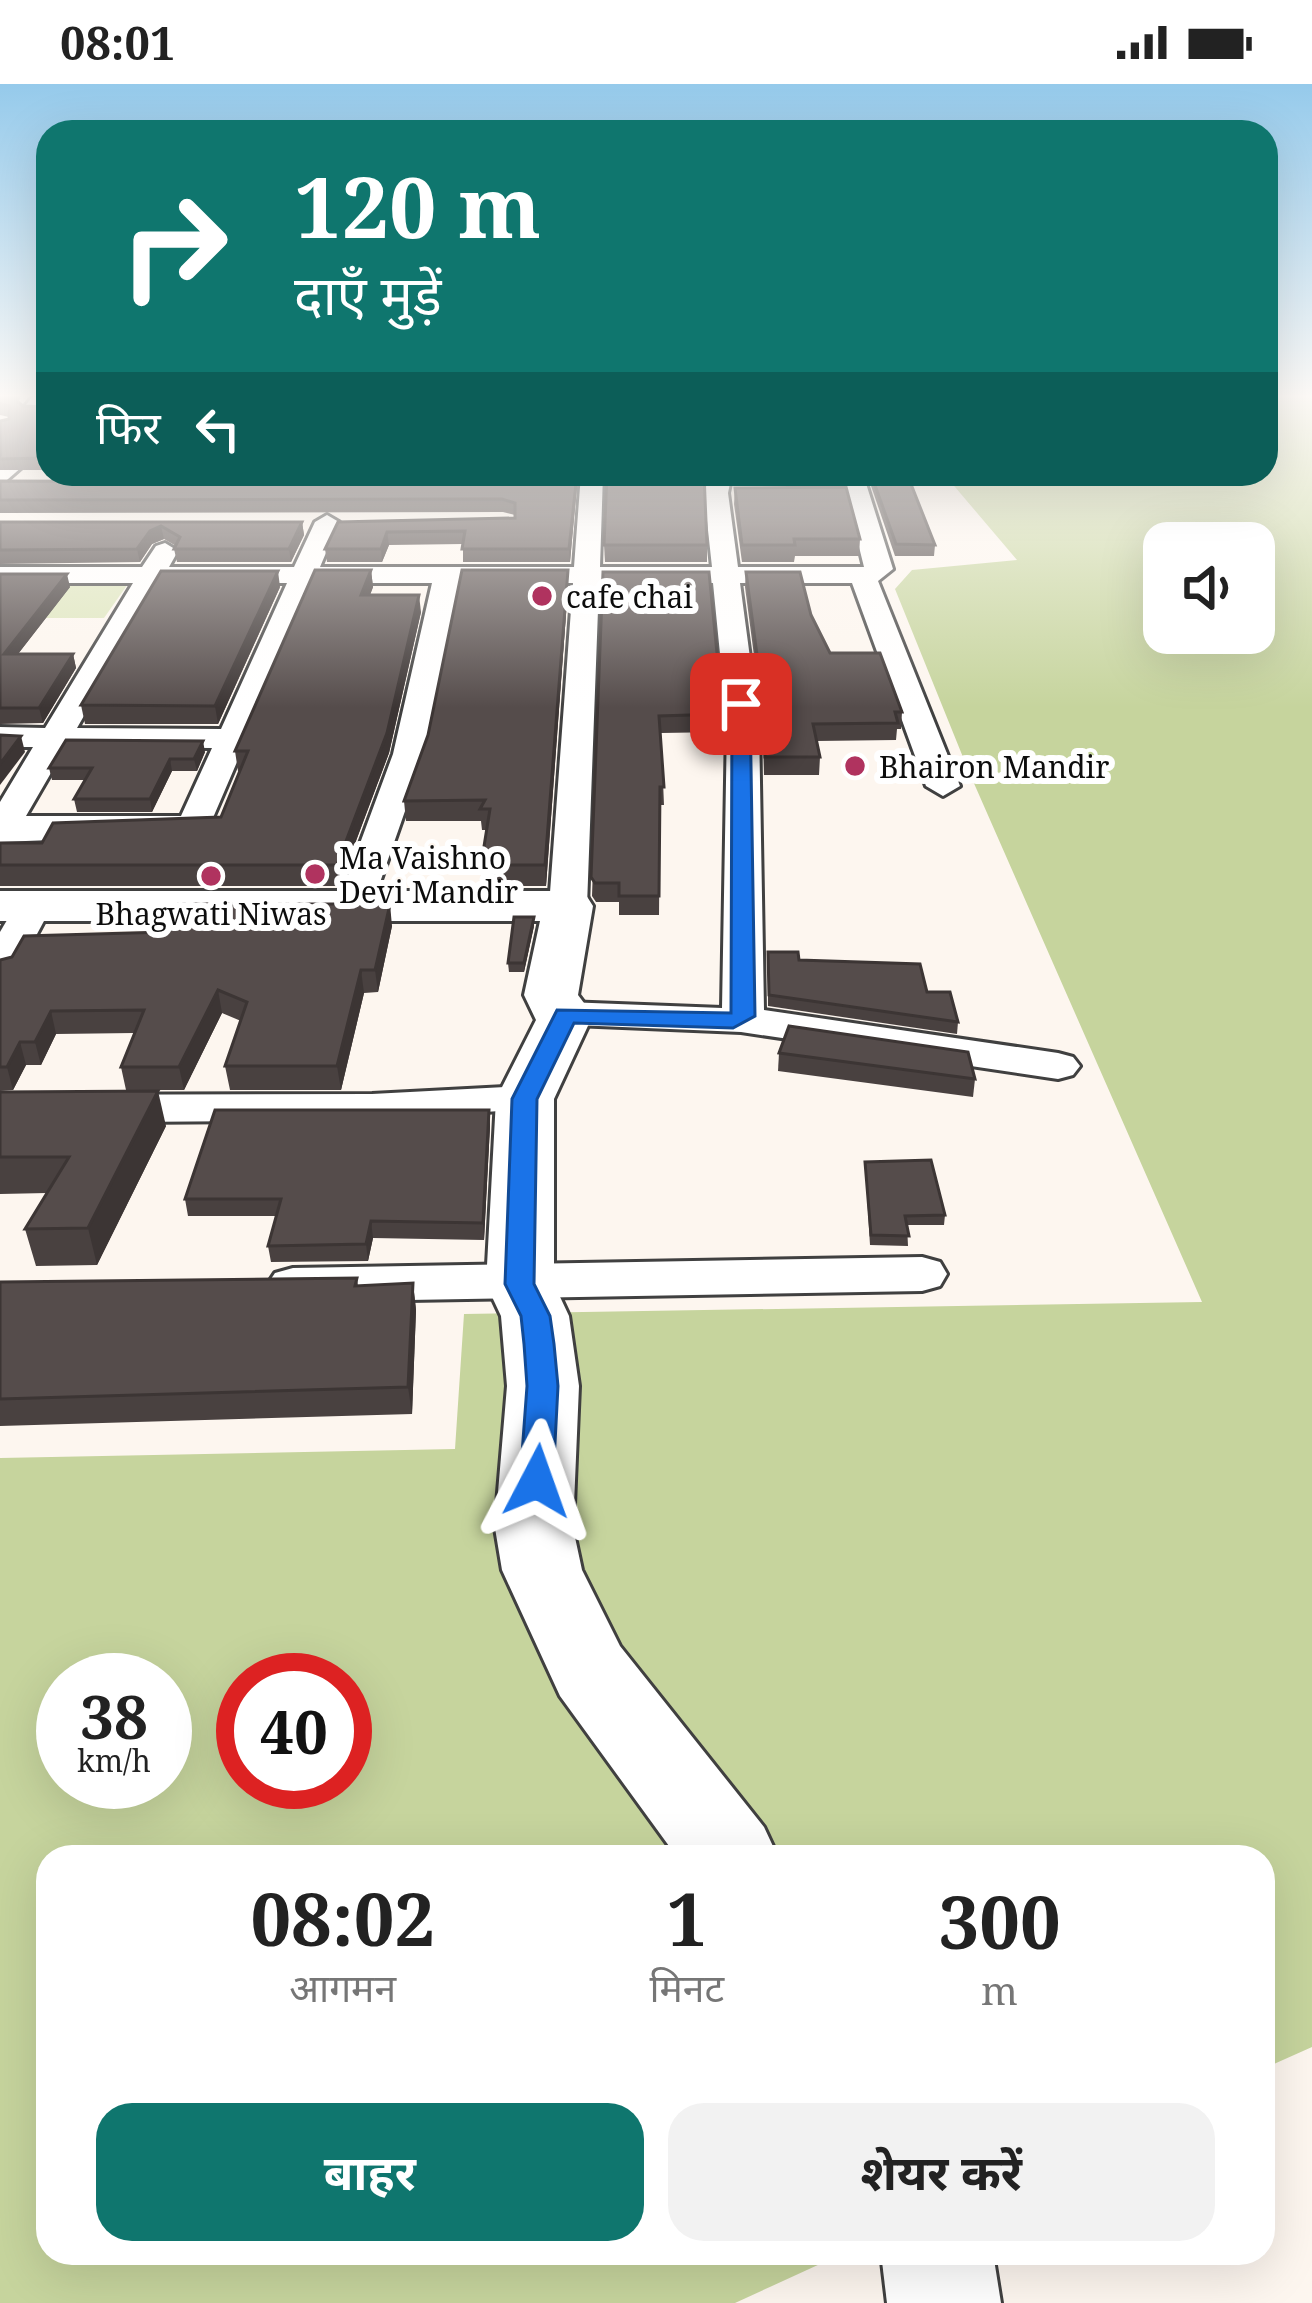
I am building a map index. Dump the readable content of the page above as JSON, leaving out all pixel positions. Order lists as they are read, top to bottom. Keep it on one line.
{"places":["cafe chai","Bhairon Mandir","Ma Vaishno Devi Mandir","Bhagwati Niwas"],"page":{"status":"08:01","turn":["120 m","दाएँ मुड़ें"],"then":"फिर","speed":"38 km/h","limit":"40","eta":["08:02","आगमन","1","मिनट","300","m"],"buttons":["बाहर","शेयर करें"]}}
